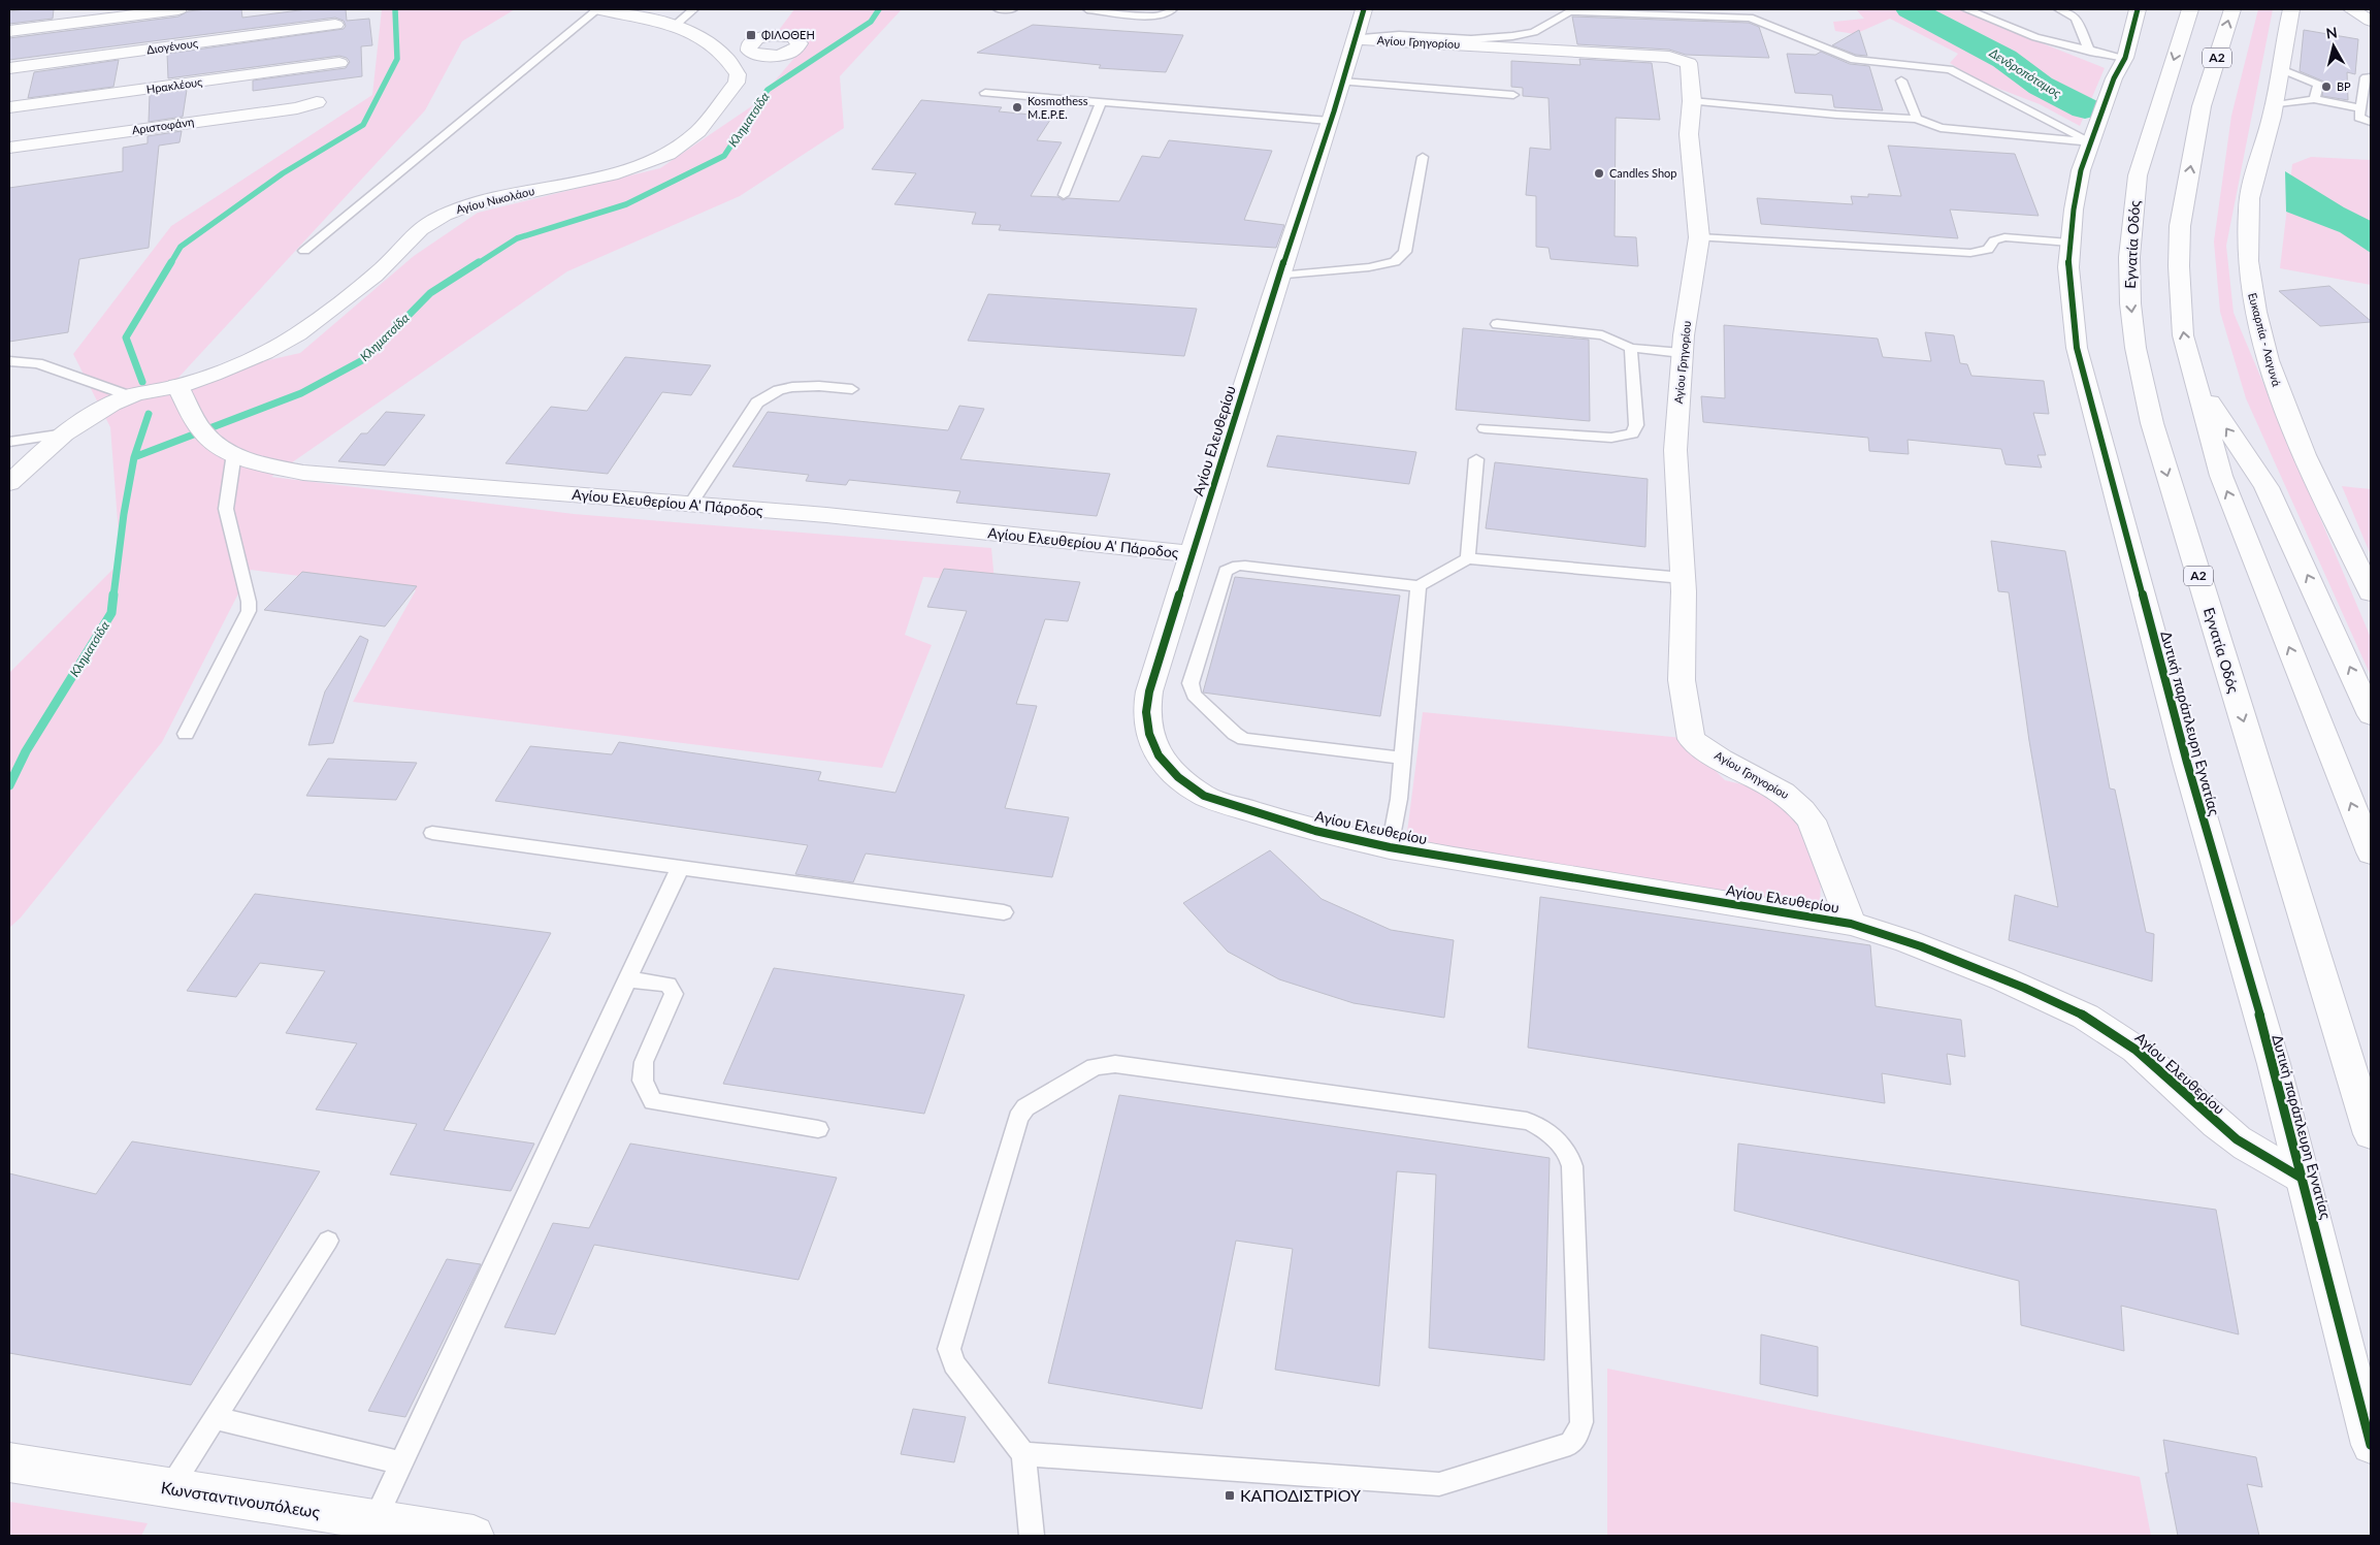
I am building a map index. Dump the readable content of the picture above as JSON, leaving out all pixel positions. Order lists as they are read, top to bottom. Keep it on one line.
{"streets":{"main road":["Αγίου Γρηγορίου","Διογένους","Α2","Ηρακλέους","Αριστοφάνη","Αγίου Νικολάου","Εγνατία Οδός","Ευκαρπία - Λαγυνά","Αγίου Ελευθερίου","Αγίου Ελευθερίου Α' Πάροδος","Δυτική παράπλευρη Εγνατίας","Κωνσταντινουπόλεως"]},"crossings":[["Αγίου Γρηγορίου","Αγίου Ελευθερίου"],["Αγίου Νικολάου","Αγίου Ελευθερίου Α' Πάροδος"],["Αγίου Ελευθερίου","Αγίου Ελευθερίου Α' Πάροδος"],["Αγίου Ελευθερίου","Δυτική παράπλευρη Εγνατίας"]],"water":["Δενδροπόταμος","Κληματσίδα"],"places":{"transit":["ΦΙΛΟΘΕΗ","ΚΑΠΟΔΙΣΤΡΙΟΥ"],"other":["BP","Kosmothess M.E.P.E.","Candles Shop"]},"north":"top"}
